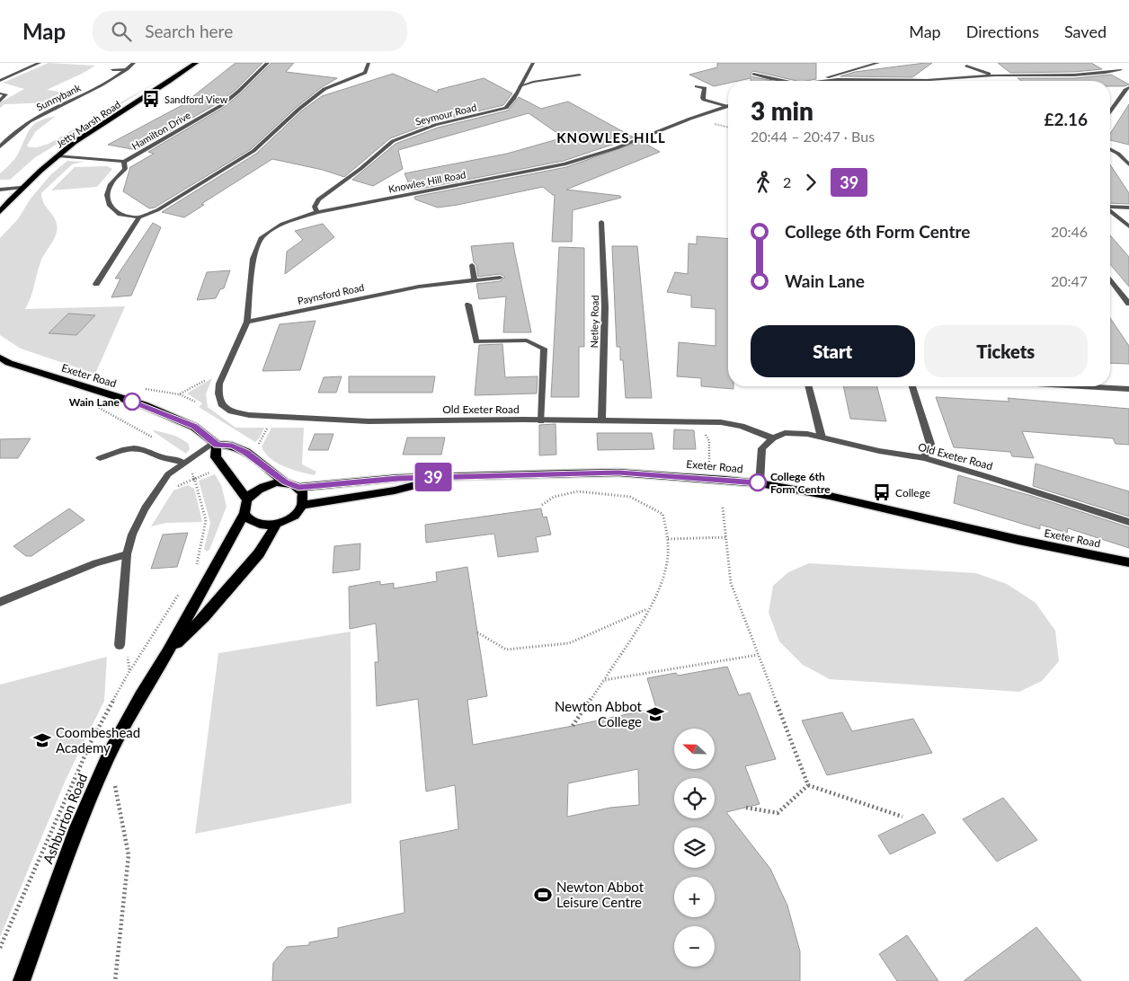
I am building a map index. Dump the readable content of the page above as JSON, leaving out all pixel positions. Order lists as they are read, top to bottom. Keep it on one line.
{"streets":{"main road":["Jetty Marsh Road","Exeter Road","Ashburton Road"],"street":["Sunnybank","Seymour Road","Hamilton Drive","Knowles Hill Road","Paynsford Road","Netley Road","Old Exeter Road"]},"crossings":[["Seymour Road","Knowles Hill Road"],["Knowles Hill Road","Paynsford Road"],["Knowles Hill Road","Old Exeter Road"],["Netley Road","Old Exeter Road"],["Exeter Road","Ashburton Road"]],"districts":["KNOWLES HILL"],"places":{"bus stop":["Sandford View","College"],"other":["Wain Lane","College 6th Form Centre"],"school or university":["Newton Abbot College","Coombeshead Academy"],"sports":["Newton Abbot Leisure Centre"]},"lines":["bus line 39"],"north":"left","page":{"header":"Map","search":"Search here","nav":["Map","Directions","Saved"],"on_map":"39","heading":["3 min","20:44 – 20:47 · Bus","£2.16"],"legs":["2","39"],"list":[{"name":"College 6th Form Centre","value":"20:46"},{"name":"Wain Lane","value":"20:47"}],"buttons":["Start","Tickets"],"map_buttons":["+","−"]}}
